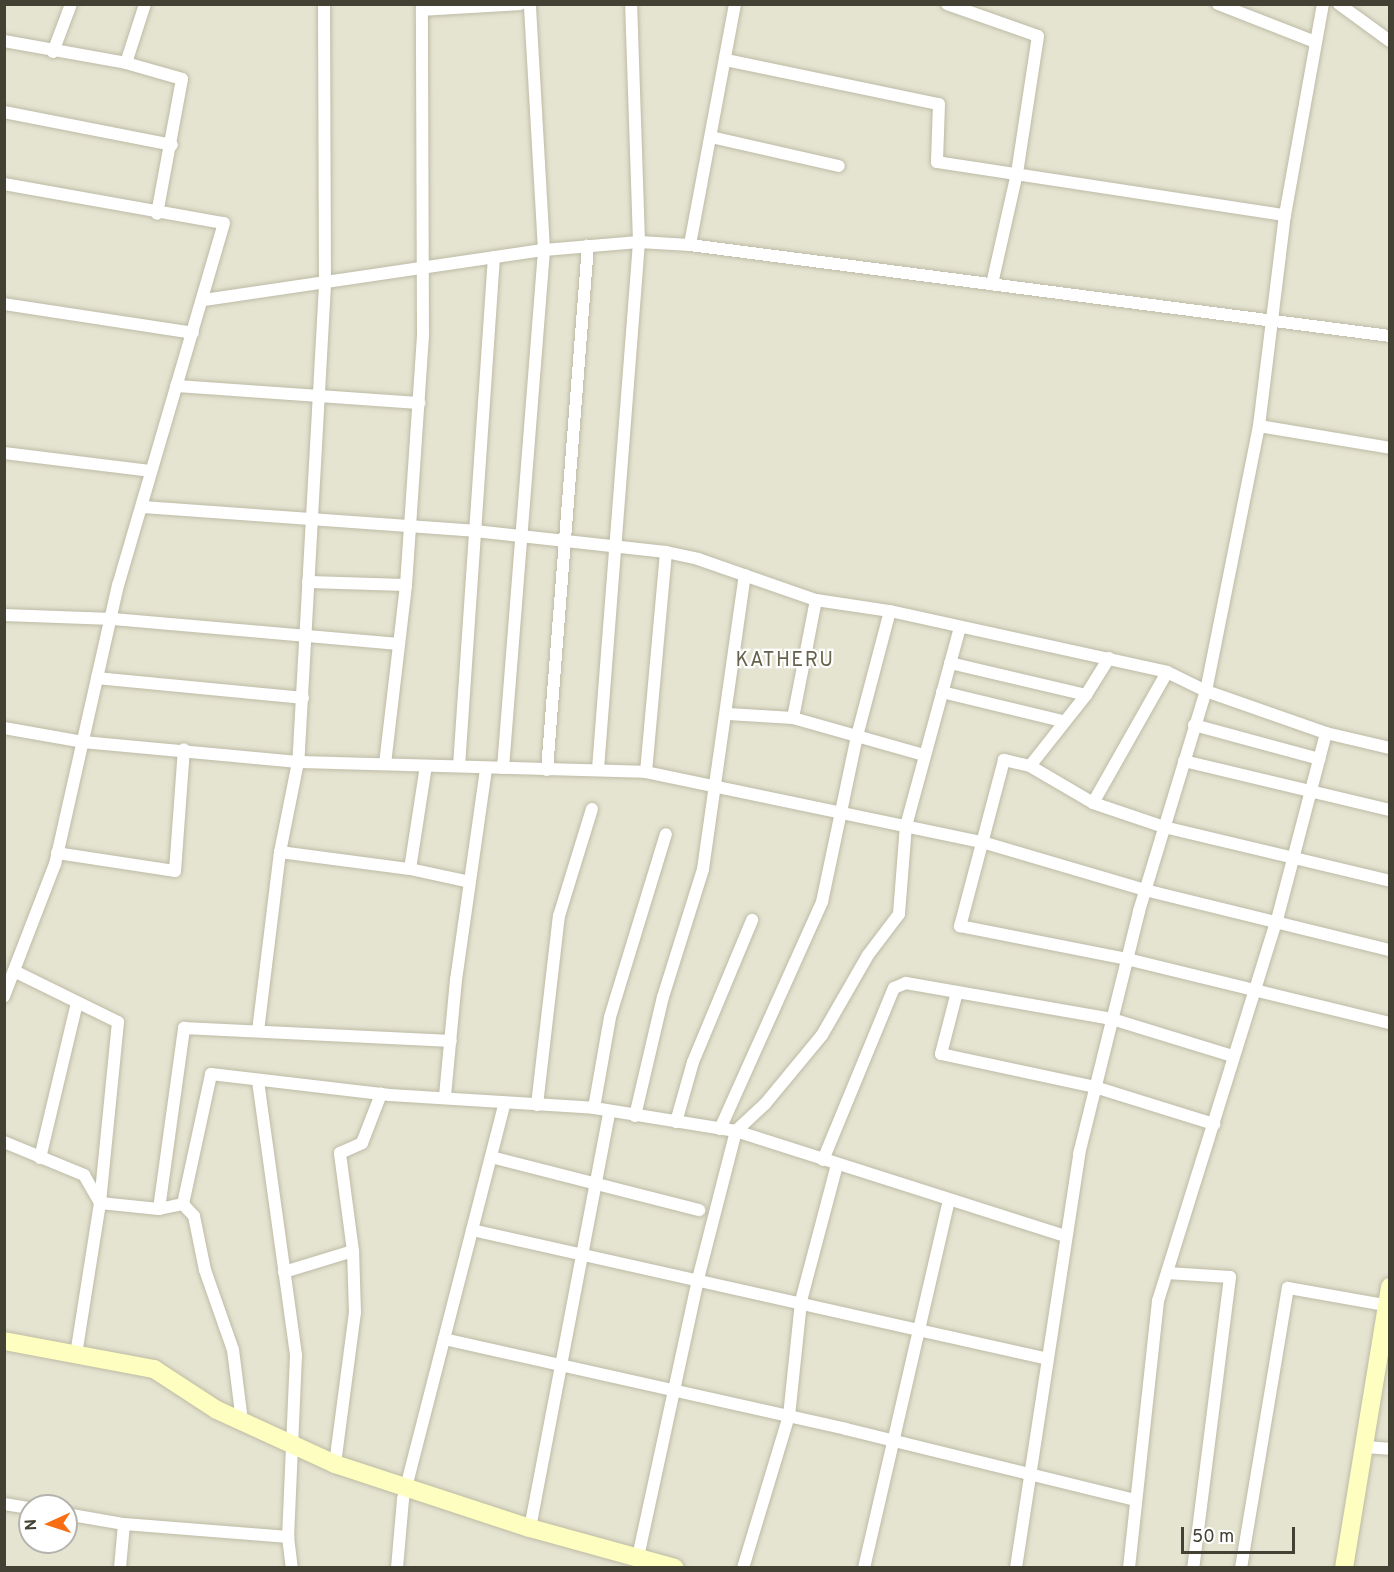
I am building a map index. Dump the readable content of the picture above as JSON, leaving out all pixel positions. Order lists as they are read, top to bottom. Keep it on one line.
{"districts":["KATHERU"],"scale_bar":"50 m","north":"left"}
